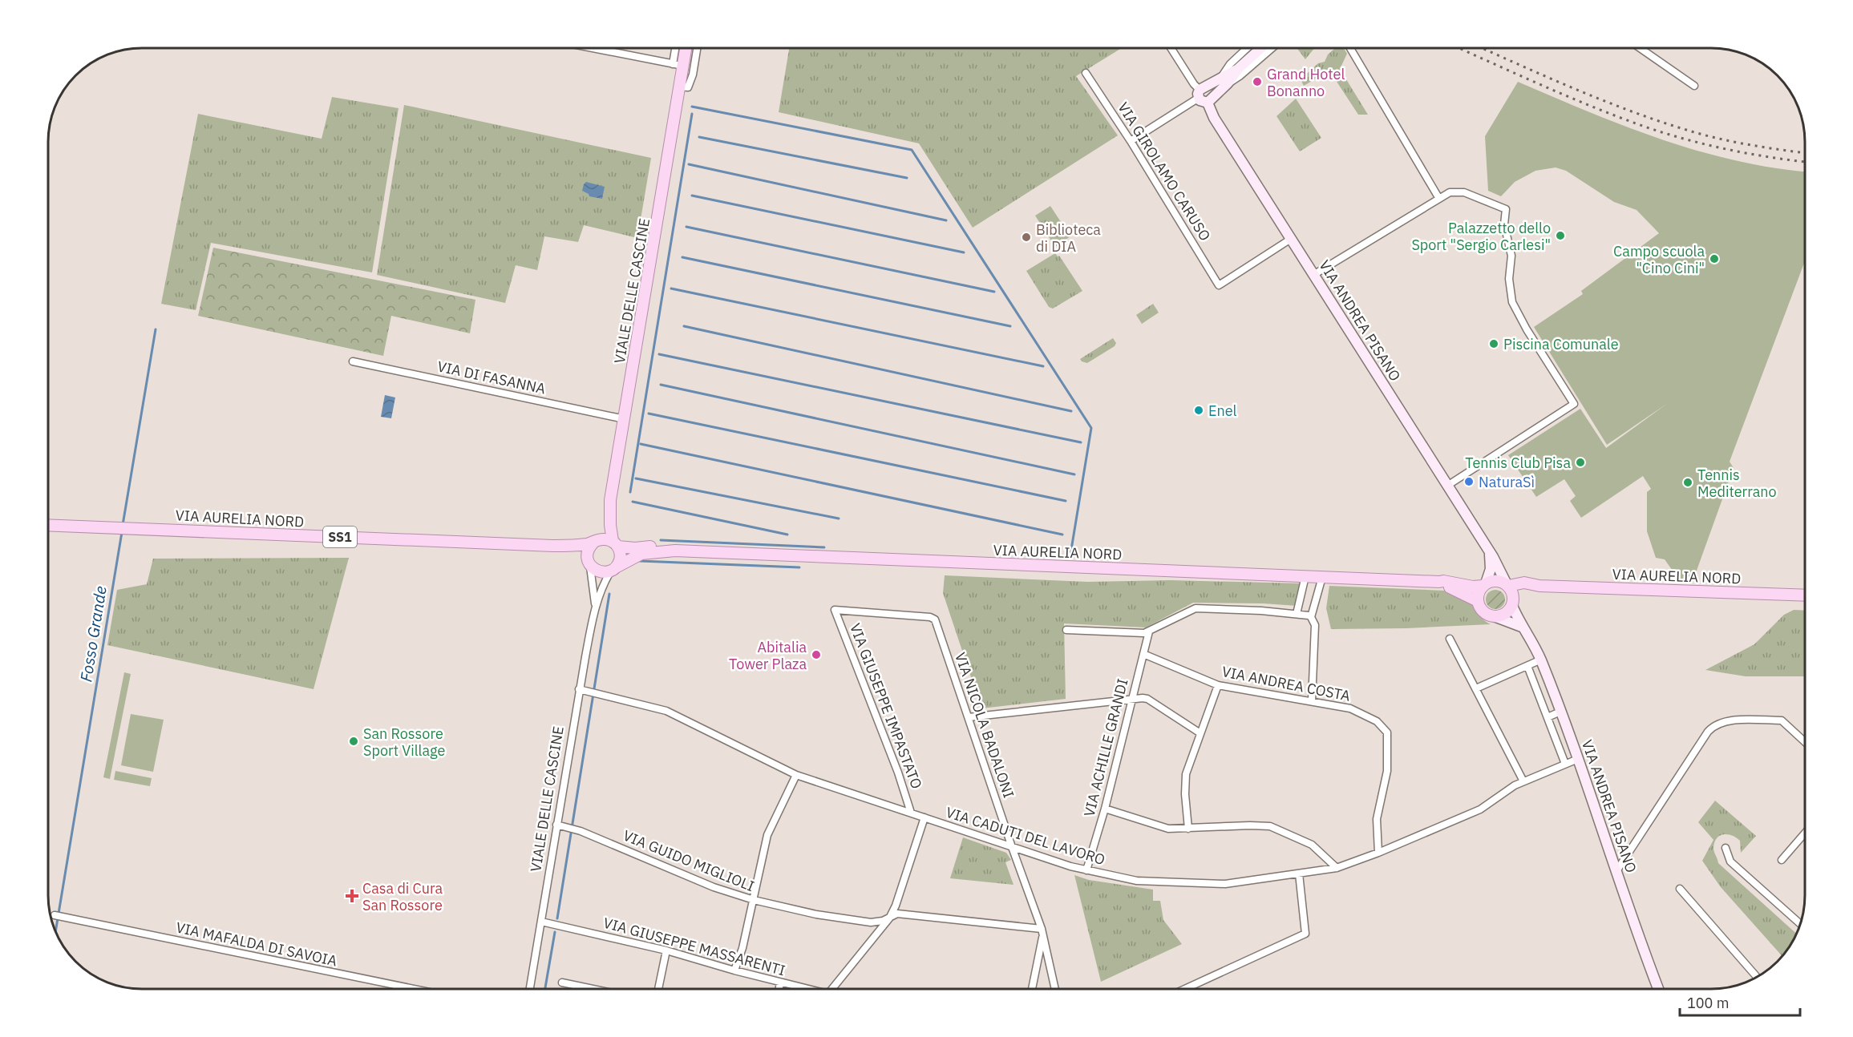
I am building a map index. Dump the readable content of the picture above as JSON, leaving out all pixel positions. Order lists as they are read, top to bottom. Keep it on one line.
{"streets":{"main road":["VIALE DELLE CASCINE","VIA AURELIA NORD","SS1"],"street":["VIA GIROLAMO CARUSO","VIA ANDREA PISANO","VIA DI FASANNA","VIA ANDREA COSTA","VIA GIUSEPPE IMPASTATO","VIA NICOLA BADALONI","VIA ACHILLE GRANDI","VIA CADUTI DEL LAVORO","VIA GUIDO MIGLIOLI","VIA MAFALDA DI SAVOIA","VIA GIUSEPPE MASSARENTI"]},"crossings":[["VIA GIROLAMO CARUSO","VIA ANDREA PISANO"],["VIALE DELLE CASCINE","VIA DI FASANNA"],["VIALE DELLE CASCINE","VIA AURELIA NORD"],["VIALE DELLE CASCINE","SS1"],["VIALE DELLE CASCINE","VIA CADUTI DEL LAVORO"],["VIALE DELLE CASCINE","VIA GUIDO MIGLIOLI"],["VIALE DELLE CASCINE","VIA GIUSEPPE MASSARENTI"],["VIA ANDREA PISANO","VIA AURELIA NORD"],["VIA ANDREA PISANO","VIA CADUTI DEL LAVORO"],["VIA AURELIA NORD","SS1"],["VIA ANDREA COSTA","VIA ACHILLE GRANDI"],["VIA ANDREA COSTA","VIA CADUTI DEL LAVORO"],["VIA GIUSEPPE IMPASTATO","VIA NICOLA BADALONI"],["VIA GIUSEPPE IMPASTATO","VIA CADUTI DEL LAVORO"],["VIA NICOLA BADALONI","VIA CADUTI DEL LAVORO"],["VIA NICOLA BADALONI","VIA GUIDO MIGLIOLI"],["VIA ACHILLE GRANDI","VIA CADUTI DEL LAVORO"]],"water":["Fosso Grande"],"places":{"other":["Grand Hotel Bonanno","Palazzetto dello Sport \"Sergio Carlesi\"","Biblioteca di DIA","Campo scuola \"Cino Cini\"","Piscina Comunale","Enel","Tennis Club Pisa","NaturaSì","Tennis Mediterrano","Abitalia Tower Plaza","San Rossore Sport Village"],"health":["Casa di Cura San Rossore"]},"scale_bar":"100 m"}
